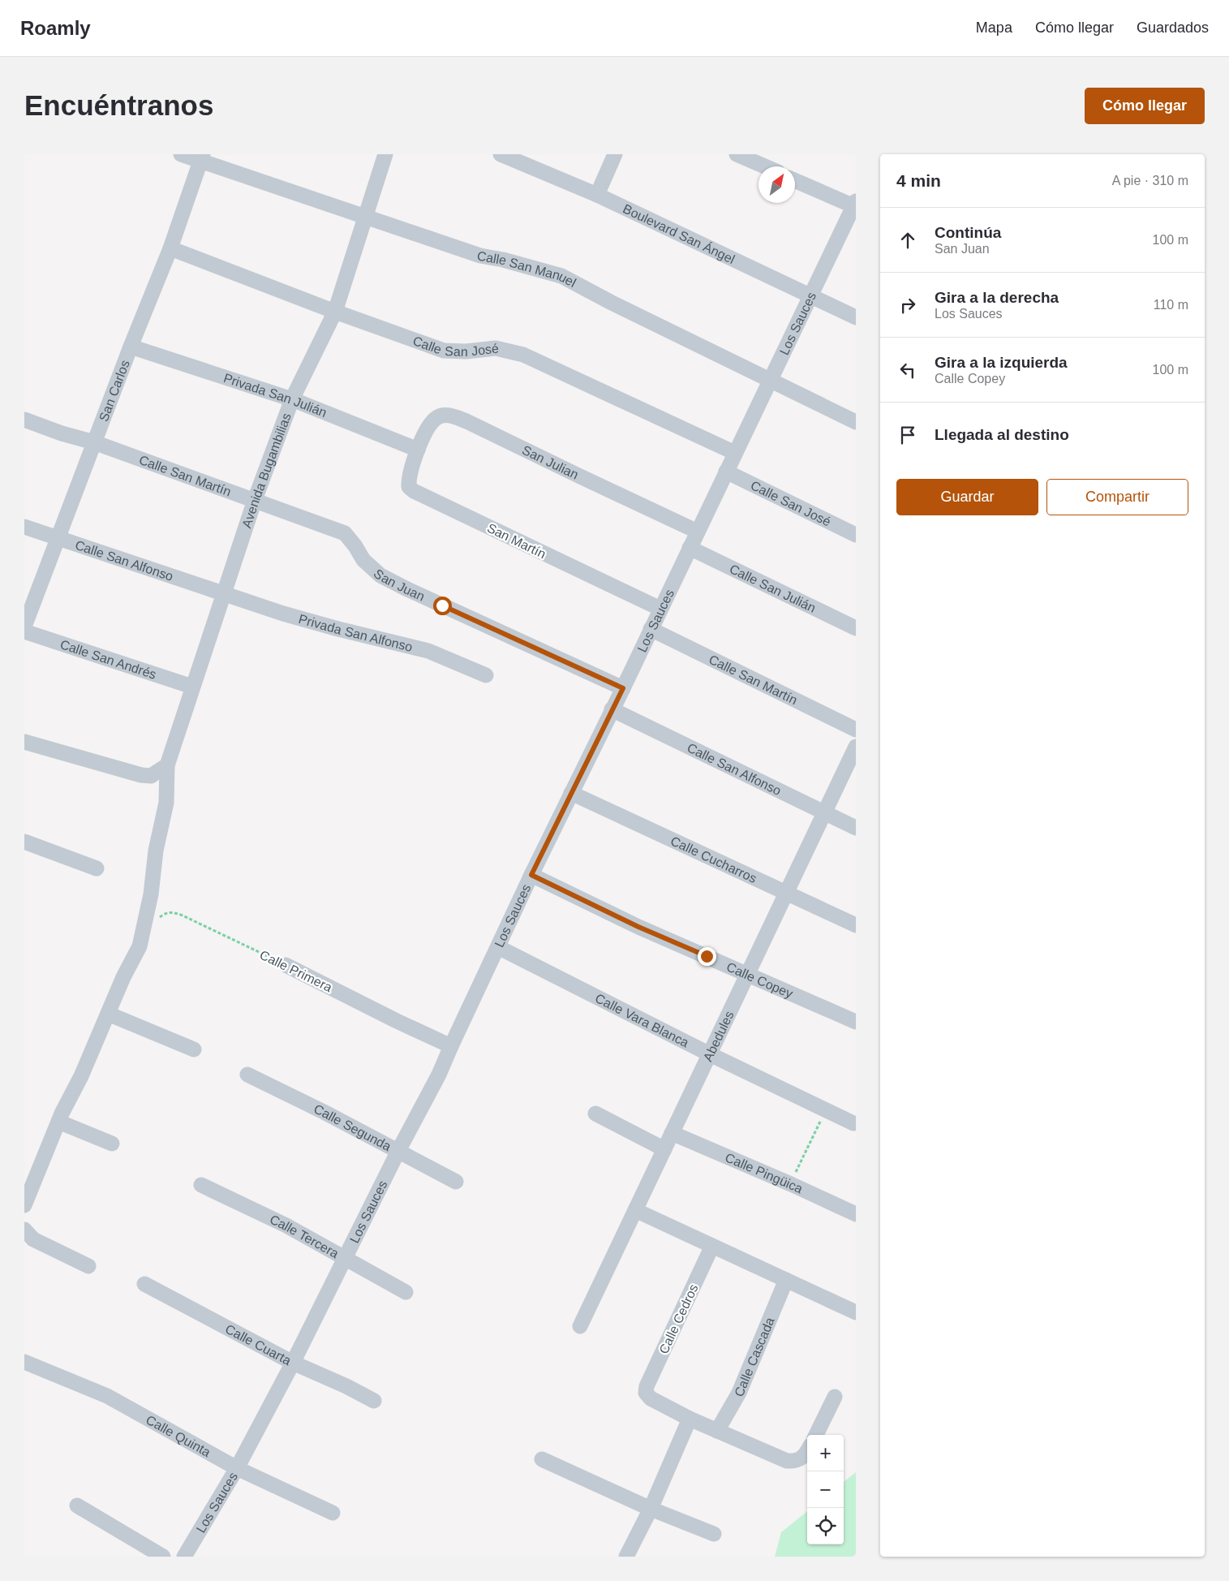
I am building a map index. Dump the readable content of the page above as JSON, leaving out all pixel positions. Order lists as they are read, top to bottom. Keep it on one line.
{"streets":{"street":["Boulevard San Ángel","Calle San Manuel","Los Sauces","Calle San José","San Carlos","Privada San Julián","San Julian","Avenida Bugambilias","Calle San Martín","San Martín","Calle San Alfonso","San Juan","Calle San Julián","Privada San Alfonso","Calle San Andrés","Calle Cucharros","Calle Primera","Calle Copey","Calle Vara Blanca","Abedules","Calle Segunda","Calle Pingüica","Calle Tercera","Calle Cedros","Calle Cuarta","Calle Cascada","Calle Quinta"]},"crossings":[["Boulevard San Ángel","Los Sauces"],["Calle San Manuel","Los Sauces"],["Calle San Manuel","San Carlos"],["Calle San Manuel","Avenida Bugambilias"],["Los Sauces","Calle San José"],["Los Sauces","San Julian"],["Los Sauces","Calle San Martín"],["Los Sauces","San Martín"],["Los Sauces","Calle San Alfonso"],["Los Sauces","San Juan"],["Los Sauces","Calle San Julián"],["Los Sauces","Calle Cucharros"],["Los Sauces","Calle Primera"],["Los Sauces","Calle Copey"],["Los Sauces","Calle Vara Blanca"],["Los Sauces","Calle Segunda"],["Los Sauces","Calle Tercera"],["Los Sauces","Calle Cuarta"],["Los Sauces","Calle Quinta"],["Calle San José","San Carlos"],["Calle San José","Avenida Bugambilias"],["San Carlos","Privada San Julián"],["San Carlos","Calle San Martín"],["San Carlos","Calle San Alfonso"],["Privada San Julián","San Julian"],["Privada San Julián","Avenida Bugambilias"],["Privada San Julián","San Martín"],["San Julian","San Martín"],["Avenida Bugambilias","Calle San Martín"],["Avenida Bugambilias","Calle San Alfonso"],["Avenida Bugambilias","Privada San Alfonso"],["Avenida Bugambilias","Calle San Andrés"],["Avenida Bugambilias","Calle Primera"],["Calle San Martín","San Juan"],["Calle San Alfonso","Privada San Alfonso"],["Calle San Alfonso","Abedules"],["Calle Cucharros","Abedules"],["Calle Copey","Abedules"],["Calle Vara Blanca","Abedules"],["Abedules","Calle Pingüica"]],"north":"top right","page":{"header":"Roamly","nav":["Mapa","Cómo llegar","Guardados"],"buttons":["Cómo llegar",["Guardar","Compartir"]],"title":"Encuéntranos","heading":["4 min","A pie · 310 m"],"list":[["Continúa","San Juan","100 m"],["Gira a la derecha","Los Sauces","110 m"],["Gira a la izquierda","Calle Copey","100 m"],"Llegada al destino"],"map_buttons":["+","−"]}}
